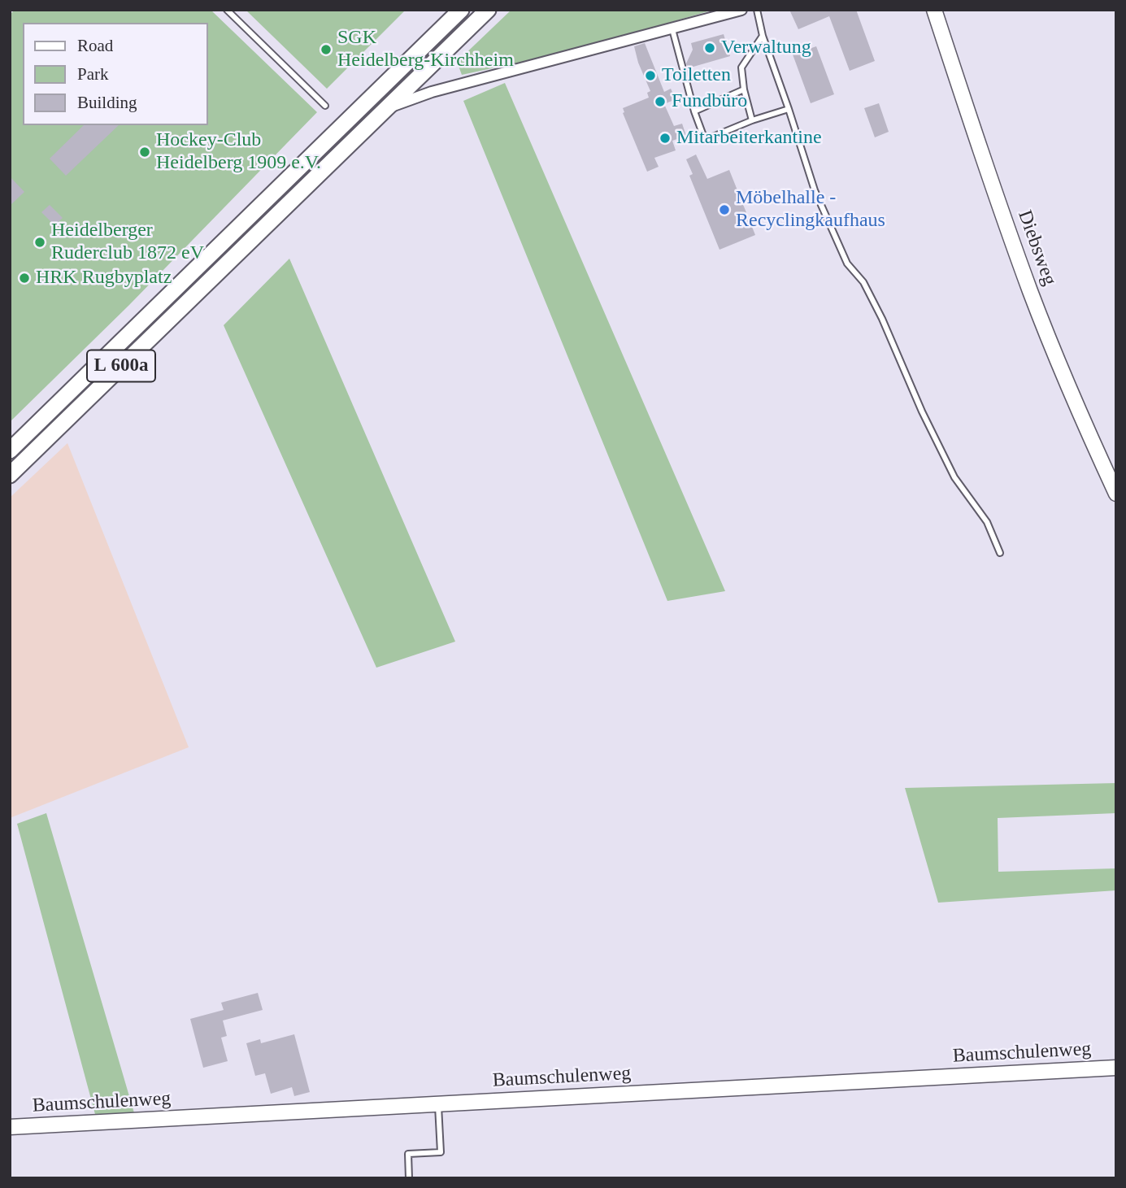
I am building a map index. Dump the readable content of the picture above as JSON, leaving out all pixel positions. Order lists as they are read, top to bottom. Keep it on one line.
{"streets":{"main road":["L 600a"],"street":["Diebsweg","Baumschulenweg"]},"places":["Verwaltung","SGK Heidelberg-Kirchheim","Toiletten","Fundbüro","Mitarbeiterkantine","Hockey-Club Heidelberg 1909 e.V.","Möbelhalle - Recyclingkaufhaus","Heidelberger Ruderclub 1872 eV","HRK Rugbyplatz"],"legend":["Road","Park","Building"]}
